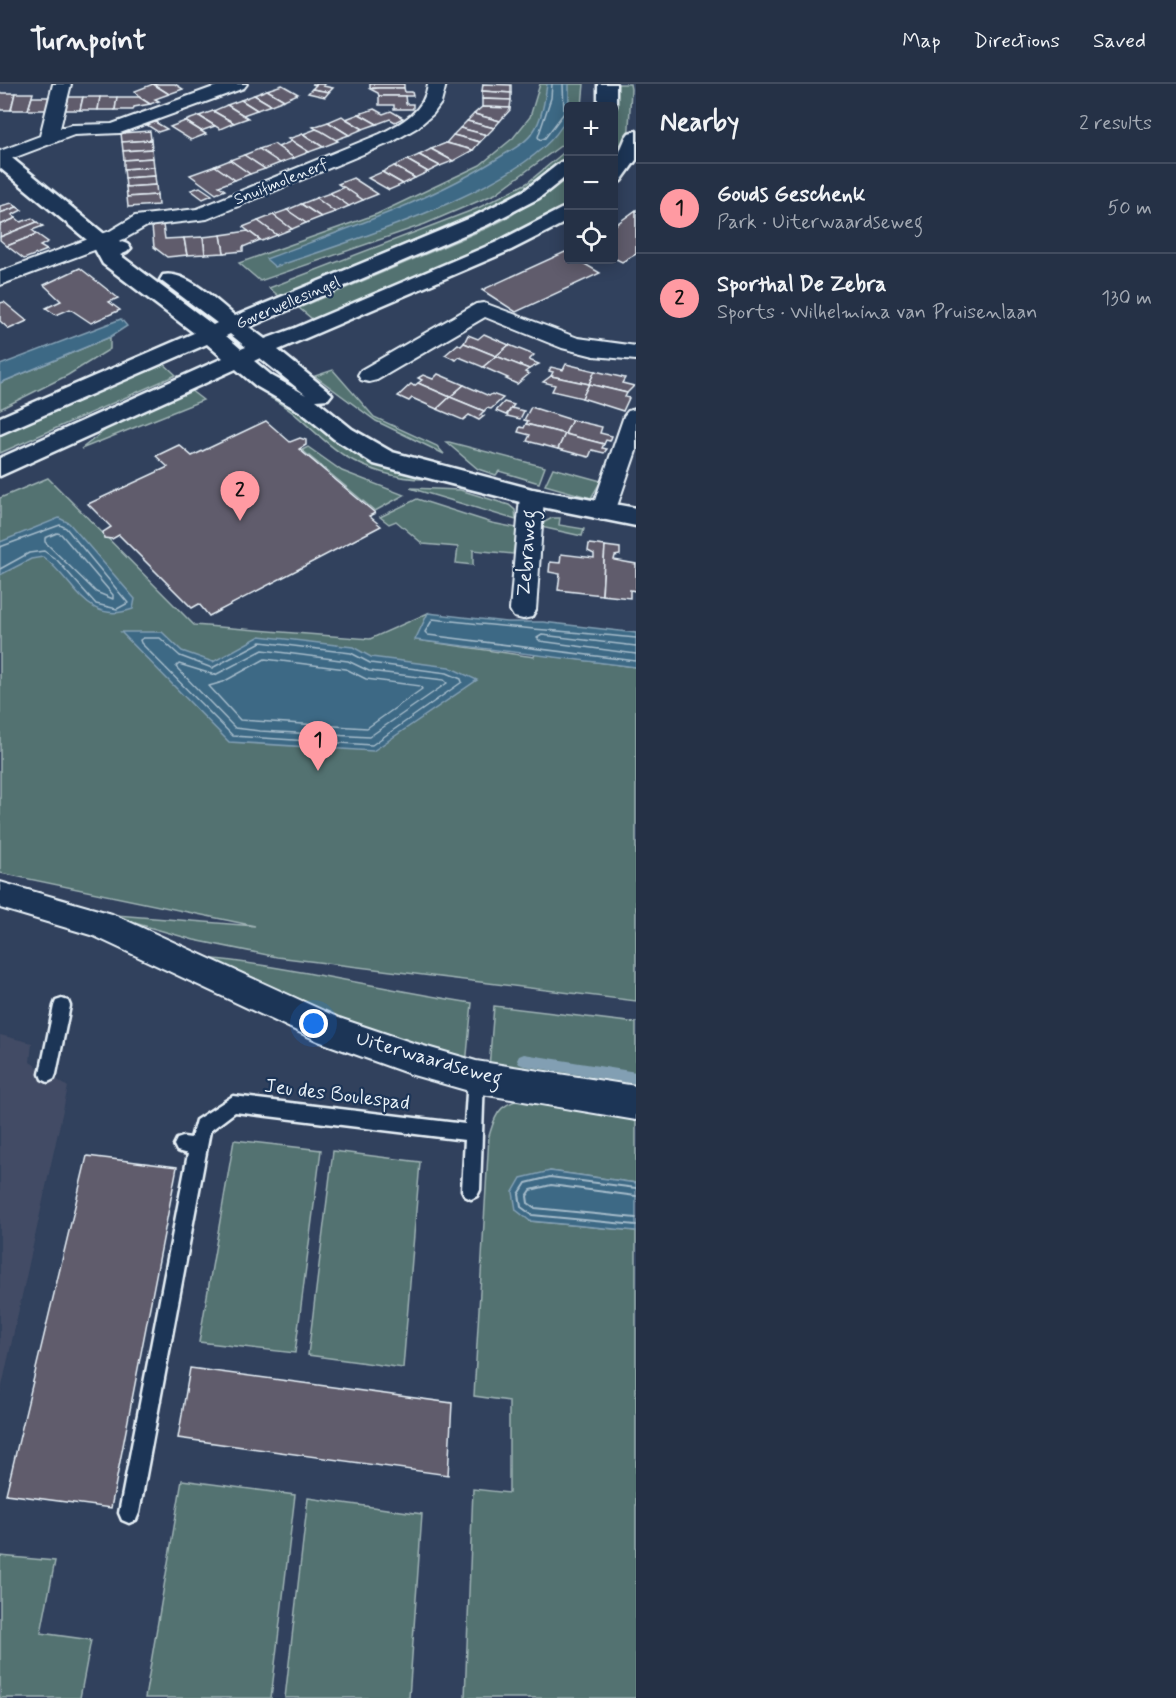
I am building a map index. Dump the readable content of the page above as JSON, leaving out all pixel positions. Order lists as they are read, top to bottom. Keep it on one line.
{"streets":{"main road":["Goverwellesingel"],"street":["Snuifmolenerf","Zebraweg","Uiterwaardseweg"],"lane":["Jeu des Boulespad"]},"page":{"header":"Turnpoint","nav":["Map","Directions","Saved"],"heading":["Nearby","2 results"],"map_buttons":["+","−"],"list":[{"mark":"1","name":"Gouds Geschenk","note":"Park · Uiterwaardseweg","value":"50 m"},{"mark":"2","name":"Sporthal De Zebra","note":"Sports · Wilhelmina van Pruisenlaan","value":"130 m"}],"pins":["2","1"]}}
